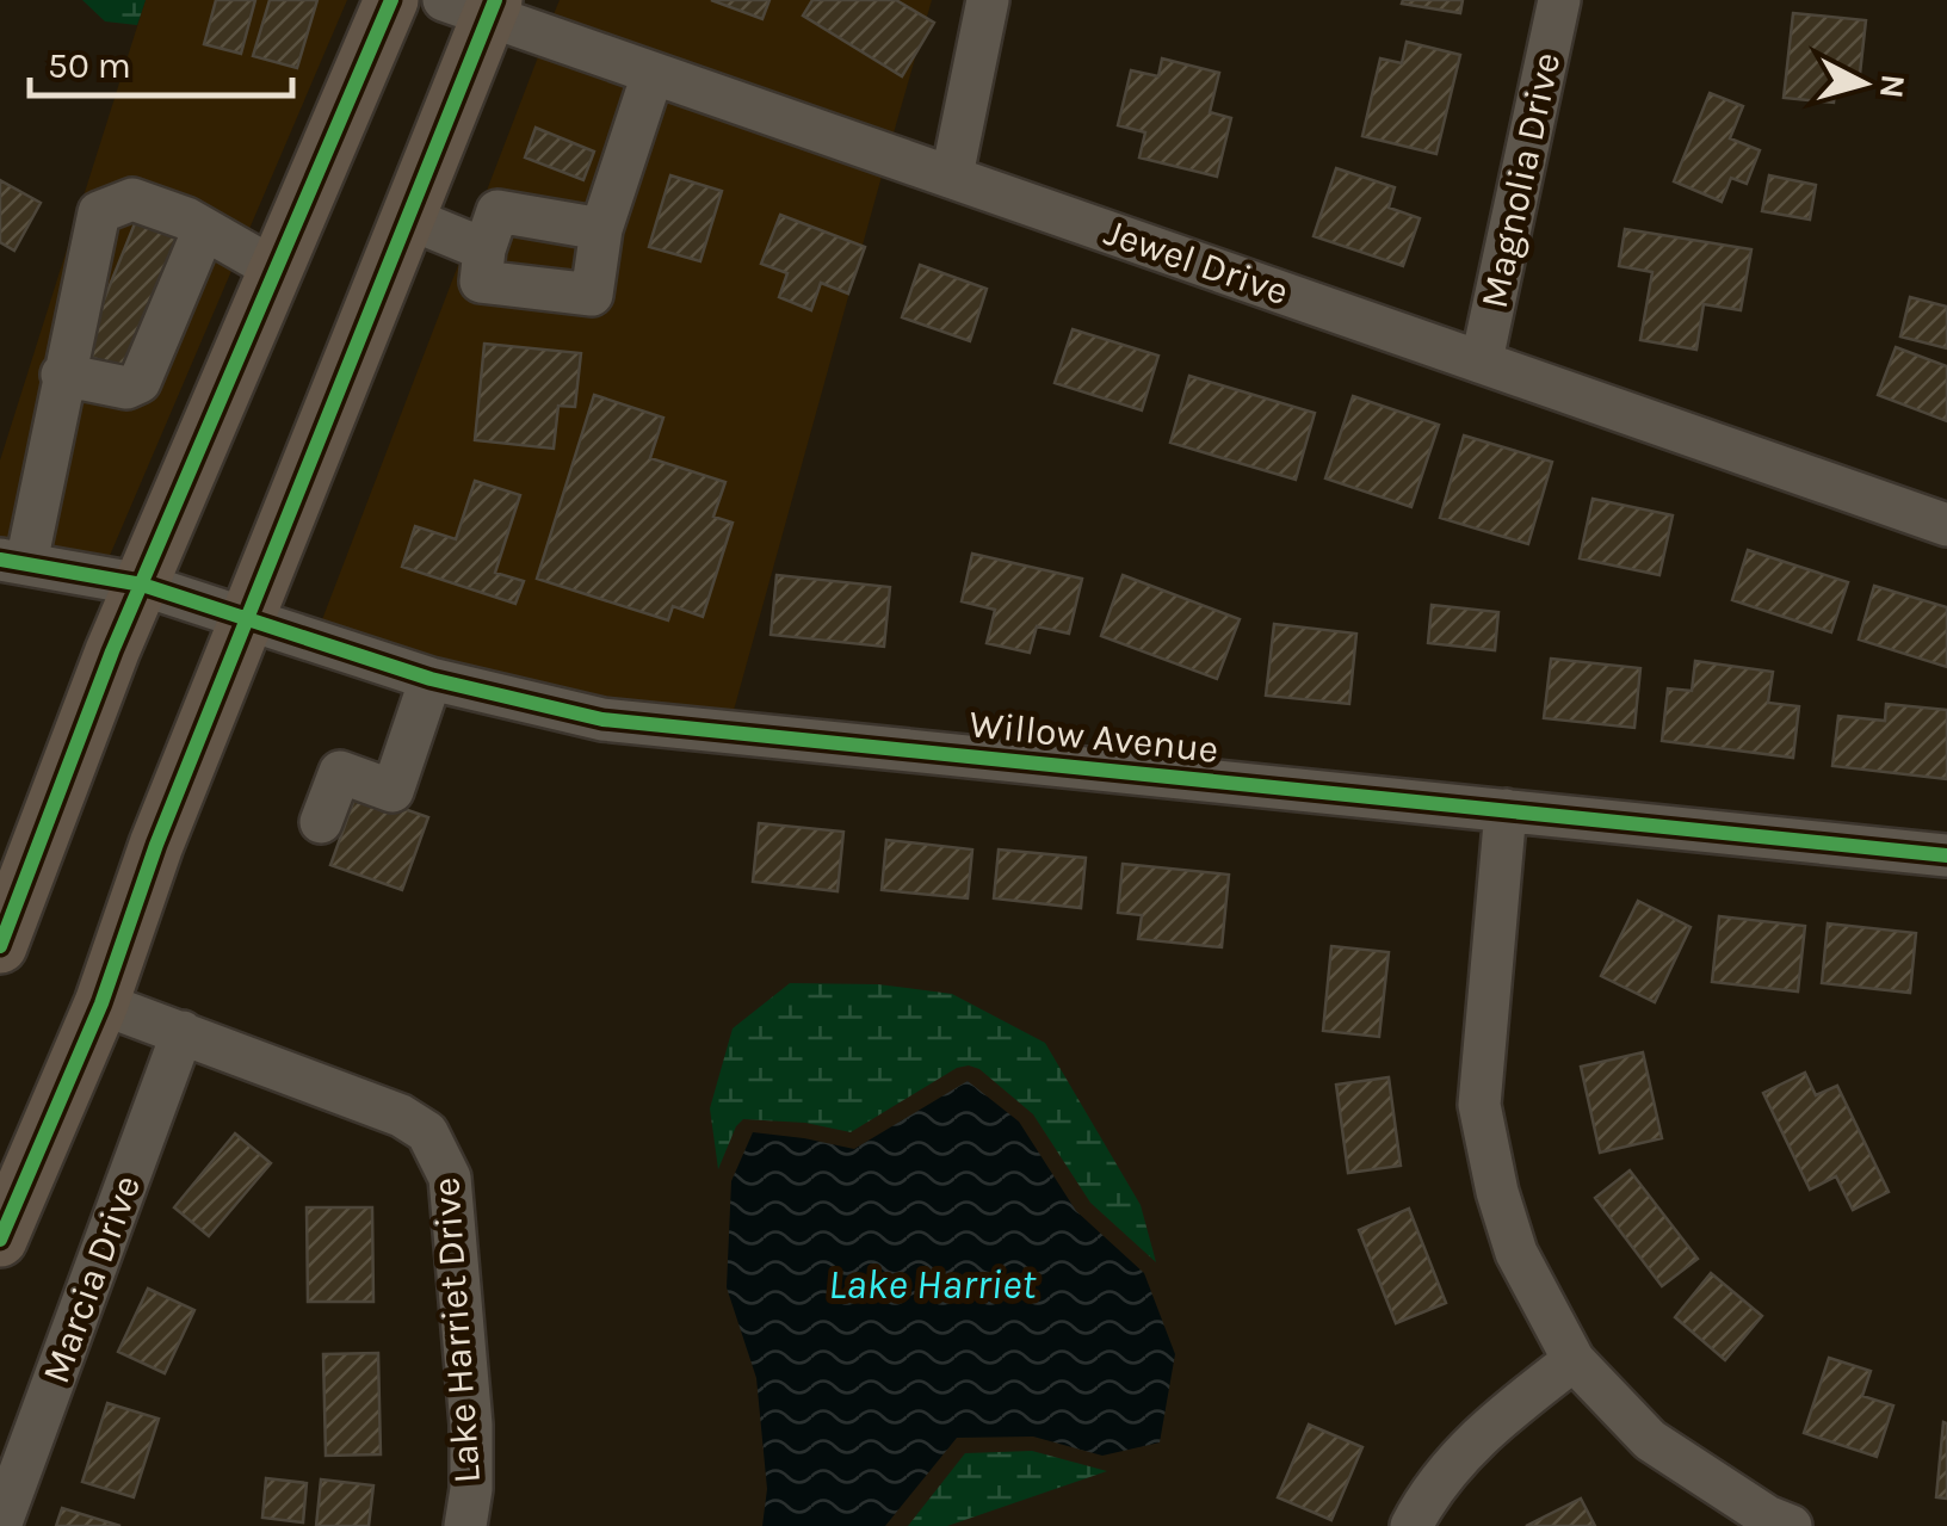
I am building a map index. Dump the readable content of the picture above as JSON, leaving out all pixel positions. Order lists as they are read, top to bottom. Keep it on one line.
{"streets":{"street":["Magnolia Drive","Jewel Drive","Willow Avenue","Marcia Drive","Lake Harriet Drive"]},"crossings":[["Magnolia Drive","Jewel Drive"],["Marcia Drive","Lake Harriet Drive"]],"water":["Lake Harriet"],"scale_bar":"50 m","north":"right"}
